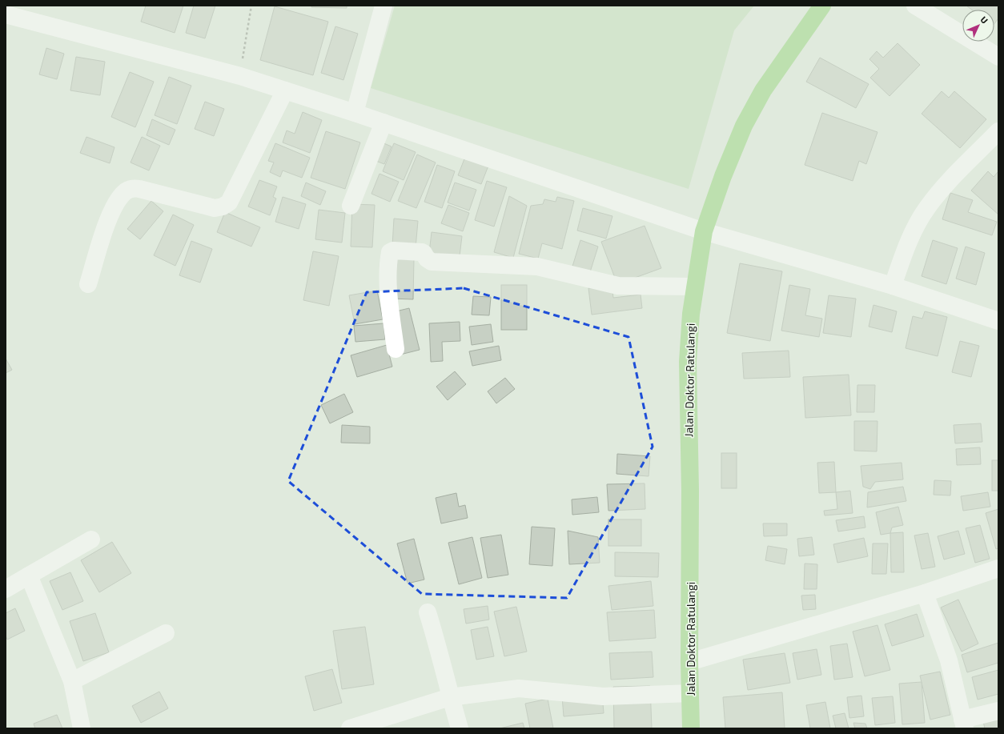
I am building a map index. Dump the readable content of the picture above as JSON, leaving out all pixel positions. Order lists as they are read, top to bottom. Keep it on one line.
{"streets":{"highway":["Jalan Doktor Ratulangi"]},"north":"top right"}
